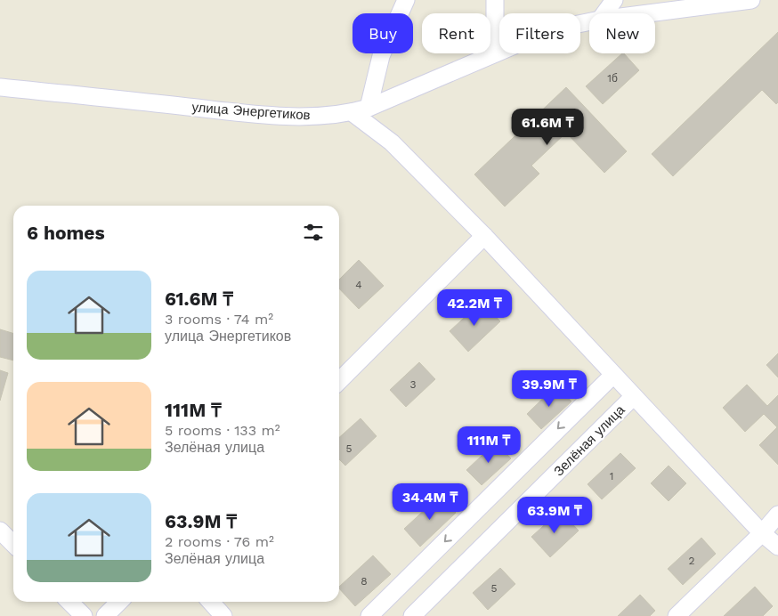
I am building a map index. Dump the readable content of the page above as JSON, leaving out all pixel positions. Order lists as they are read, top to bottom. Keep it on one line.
{"streets":{"street":["улица Энергетиков","Зелёная улица"]},"house_numbers":["1б","4","3","5","1","2","8","5"],"page":{"chip":["Buy","Rent","Filters","New"],"price":["61.6M ₸","42.2M ₸","39.9M ₸","111M ₸","34.4M ₸","63.9M ₸"],"heading":"6 homes","list":[{"name":"61.6M ₸","note":"3 rooms · 74 m² · улица Энергетиков"},{"name":"111M ₸","note":"5 rooms · 133 m² · Зелёная улица"},{"name":"63.9M ₸","note":"2 rooms · 76 m² · Зелёная улица"}]}}
